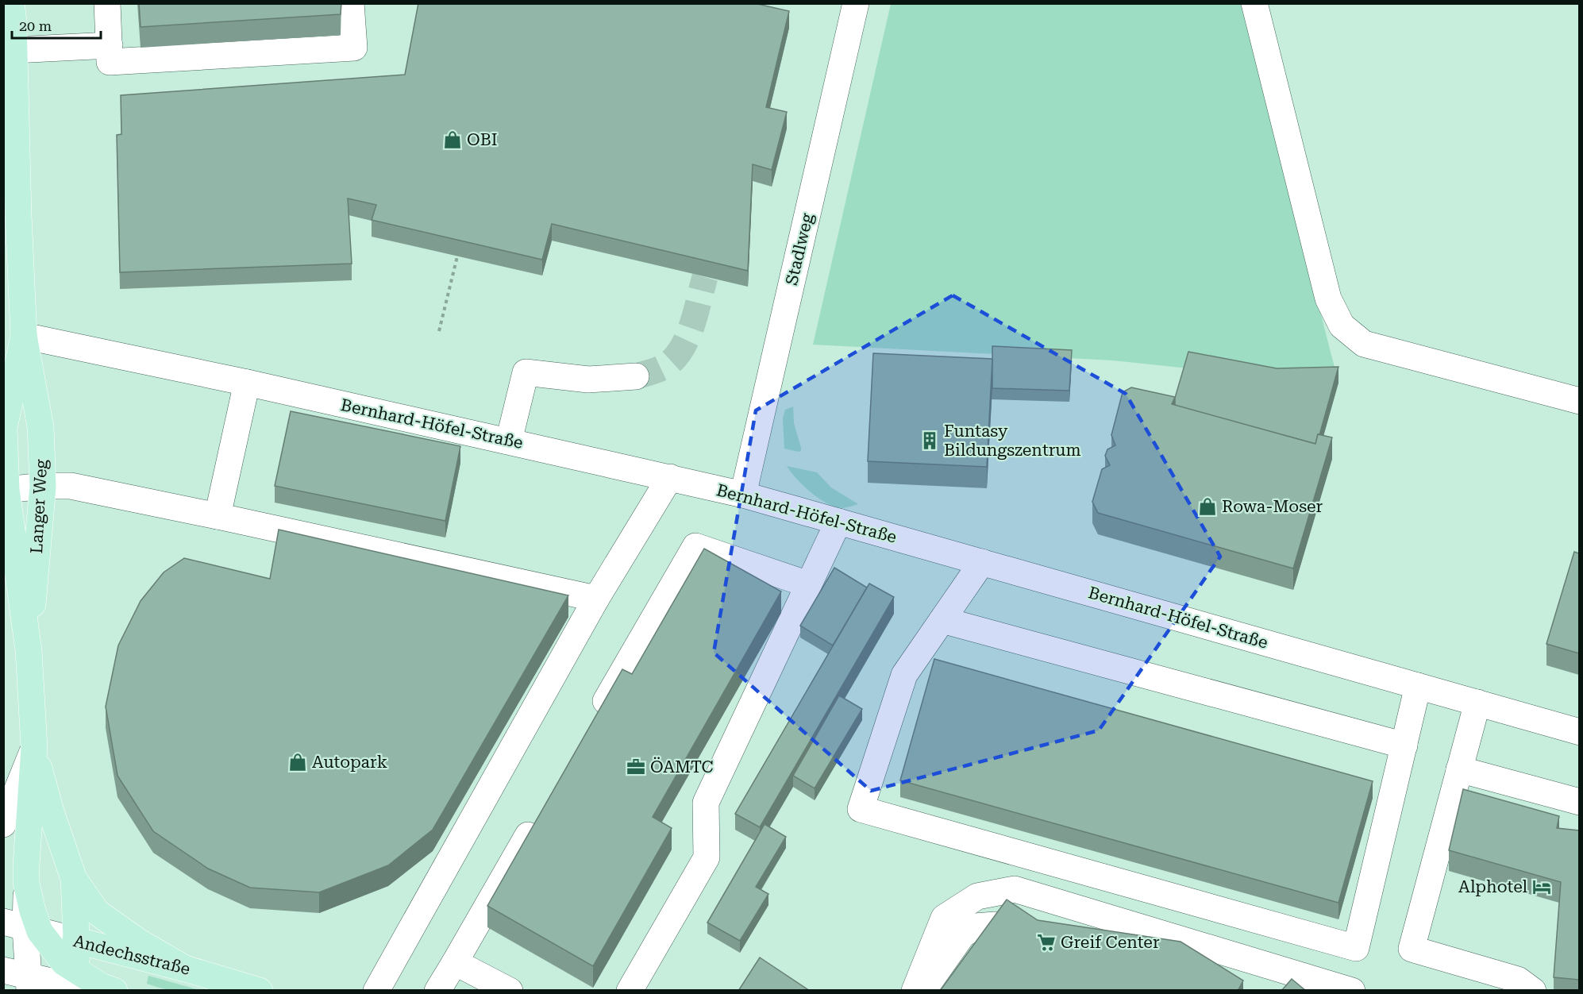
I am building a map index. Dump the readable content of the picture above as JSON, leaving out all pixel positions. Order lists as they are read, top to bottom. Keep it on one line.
{"streets":{"main road":["Langer Weg","Andechsstraße"],"street":["Stadlweg","Bernhard-Höfel-Straße"]},"crossings":[["Stadlweg","Bernhard-Höfel-Straße"],["Bernhard-Höfel-Straße","Langer Weg"],["Langer Weg","Andechsstraße"]],"places":{"shop":["OBI","Rowa-Moser","Autopark"],"building":["Funtasy Bildungszentrum"],"office":["ÖAMTC"],"hotel":["Alphotel"],"supermarket":["Greif Center"]},"scale_bar":"20 m"}
